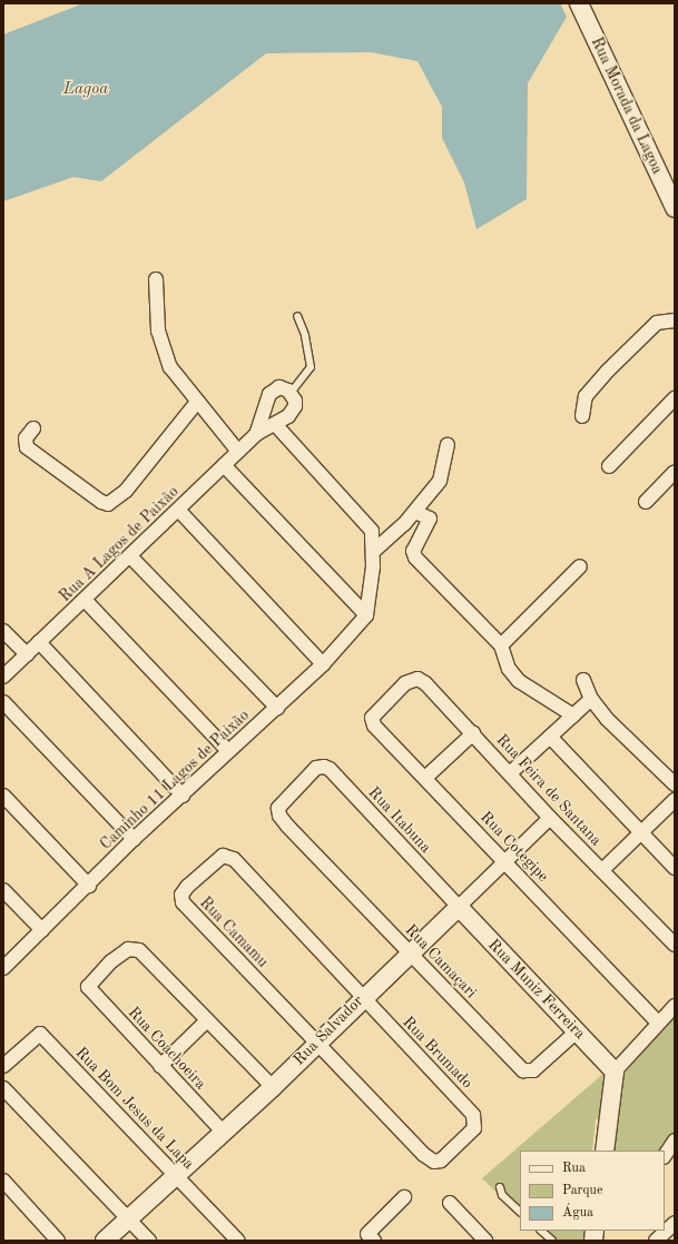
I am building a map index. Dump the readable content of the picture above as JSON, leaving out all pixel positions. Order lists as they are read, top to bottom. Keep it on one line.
{"streets":{"street":["Rua Morada da Lagoa","Rua A Lagos de Paixão","Caminho 11 Lagos de Paixão","Rua Feira de Santana","Rua Itabuna","Rua Cotegipe","Rua Camamu","Rua Camaçari","Rua Muniz Ferreira","Rua Salvador","Rua Coachoeira","Rua Brumado","Rua Bom Jesus da Lapa"]},"crossings":[["Rua Feira de Santana","Rua Cotegipe"],["Rua Feira de Santana","Rua Salvador"],["Rua Itabuna","Rua Camaçari"],["Rua Itabuna","Rua Muniz Ferreira"],["Rua Itabuna","Rua Salvador"],["Rua Cotegipe","Rua Salvador"],["Rua Camamu","Rua Salvador"],["Rua Camamu","Rua Brumado"],["Rua Camaçari","Rua Muniz Ferreira"],["Rua Camaçari","Rua Salvador"],["Rua Muniz Ferreira","Rua Salvador"],["Rua Salvador","Rua Coachoeira"],["Rua Salvador","Rua Brumado"],["Rua Salvador","Rua Bom Jesus da Lapa"]],"water":["Lagoa"],"legend":["Rua","Parque","Água"]}
